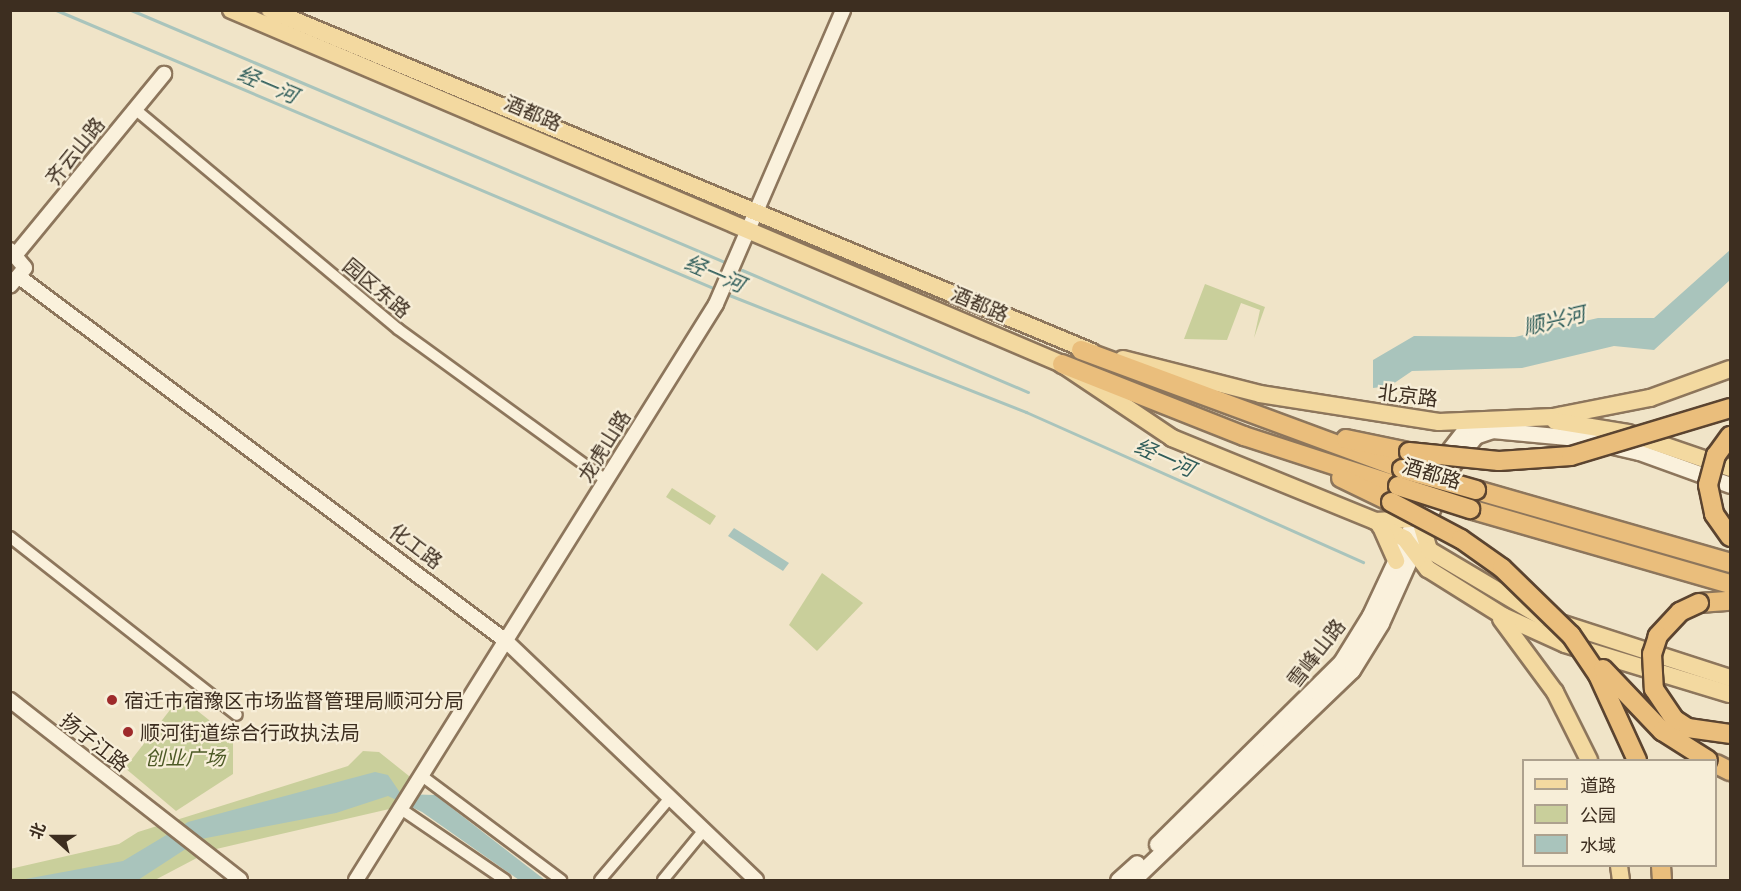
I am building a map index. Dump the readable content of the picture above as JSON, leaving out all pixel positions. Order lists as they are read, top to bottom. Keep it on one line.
{"streets":{"highway":["酒都路"],"main road":["北京路","雪峰山路"],"street":["齐云山路","园区东路","龙虎山路","化工路","扬子江路"]},"crossings":[["酒都路","北京路"],["酒都路","龙虎山路"],["齐云山路","园区东路"],["齐云山路","化工路"],["园区东路","龙虎山路"],["北京路","雪峰山路"],["龙虎山路","化工路"]],"water":["经一河","顺兴河"],"parks":["创业广场"],"places":["宿迁市宿豫区市场监督管理局顺河分局","顺河街道综合行政执法局"],"legend":["道路","公园","水域"],"north":"left"}
